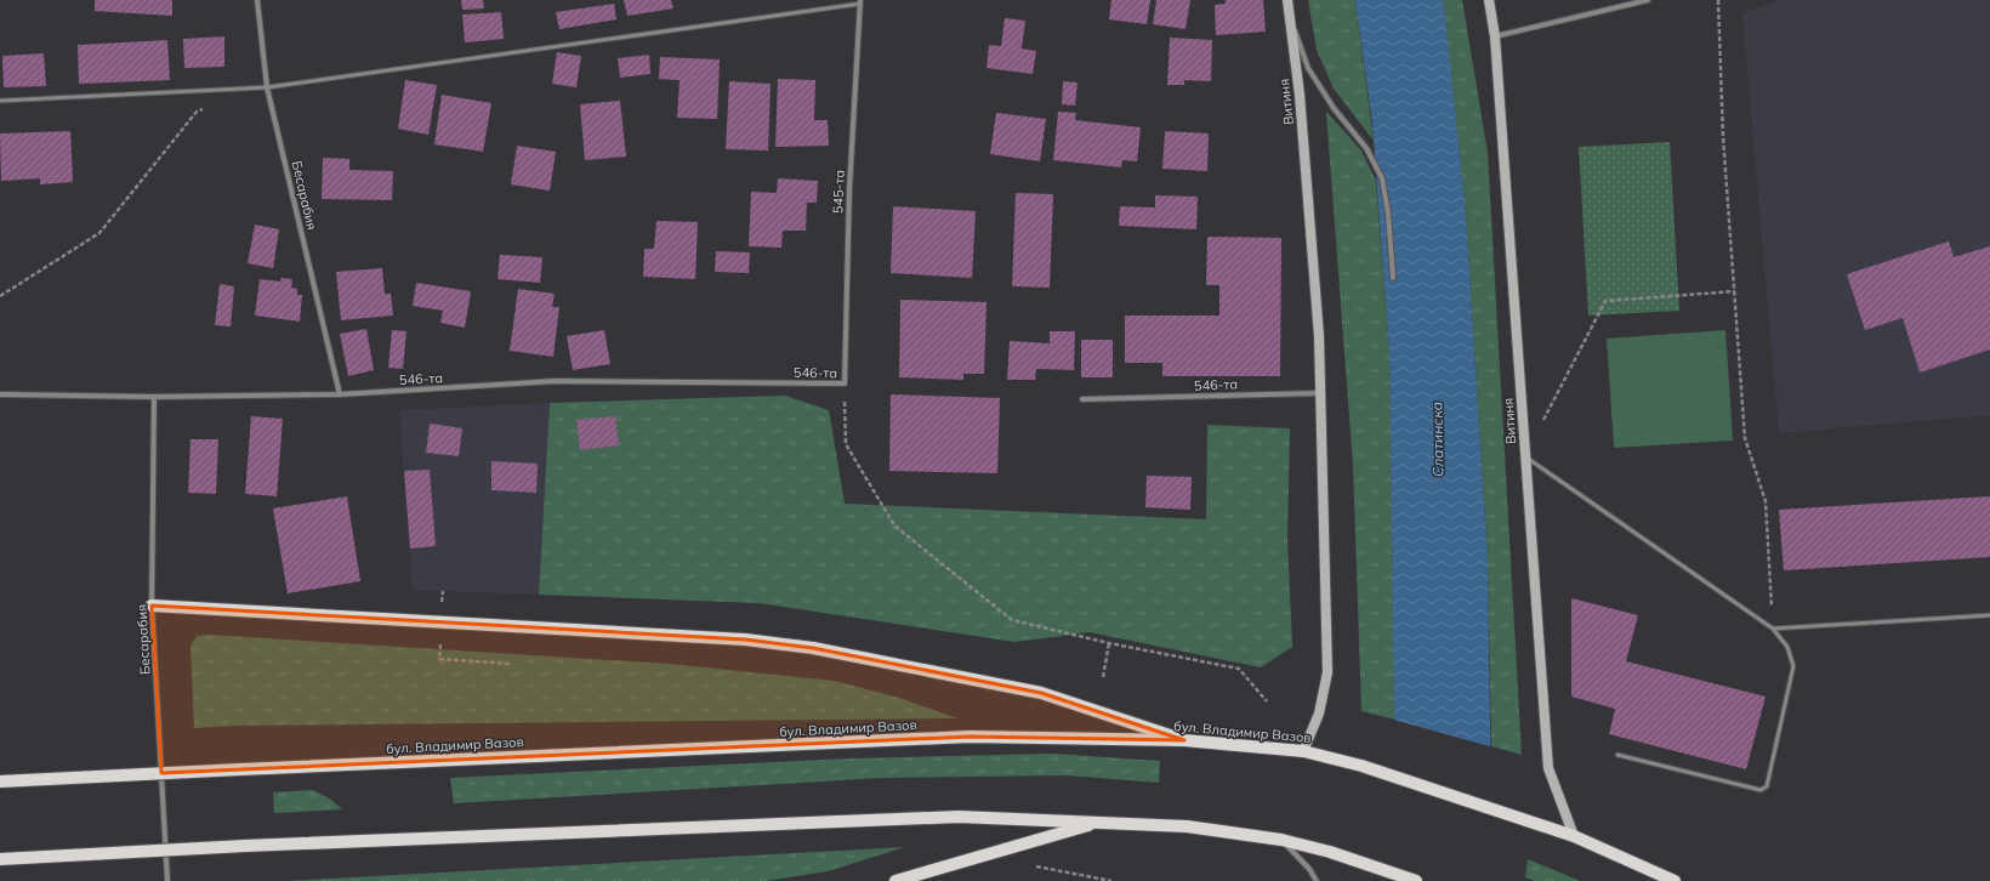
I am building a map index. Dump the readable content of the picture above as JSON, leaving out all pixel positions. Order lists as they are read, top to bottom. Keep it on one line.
{"streets":{"main road":["бул. Владимир Вазов"],"street":["Витиня","545-та","Бесарабия","546-та"]},"crossings":[["Витиня","546-та"],["Витиня","бул. Владимир Вазов"],["545-та","546-та"],["Бесарабия","546-та"]],"water":["Слатинска"]}
